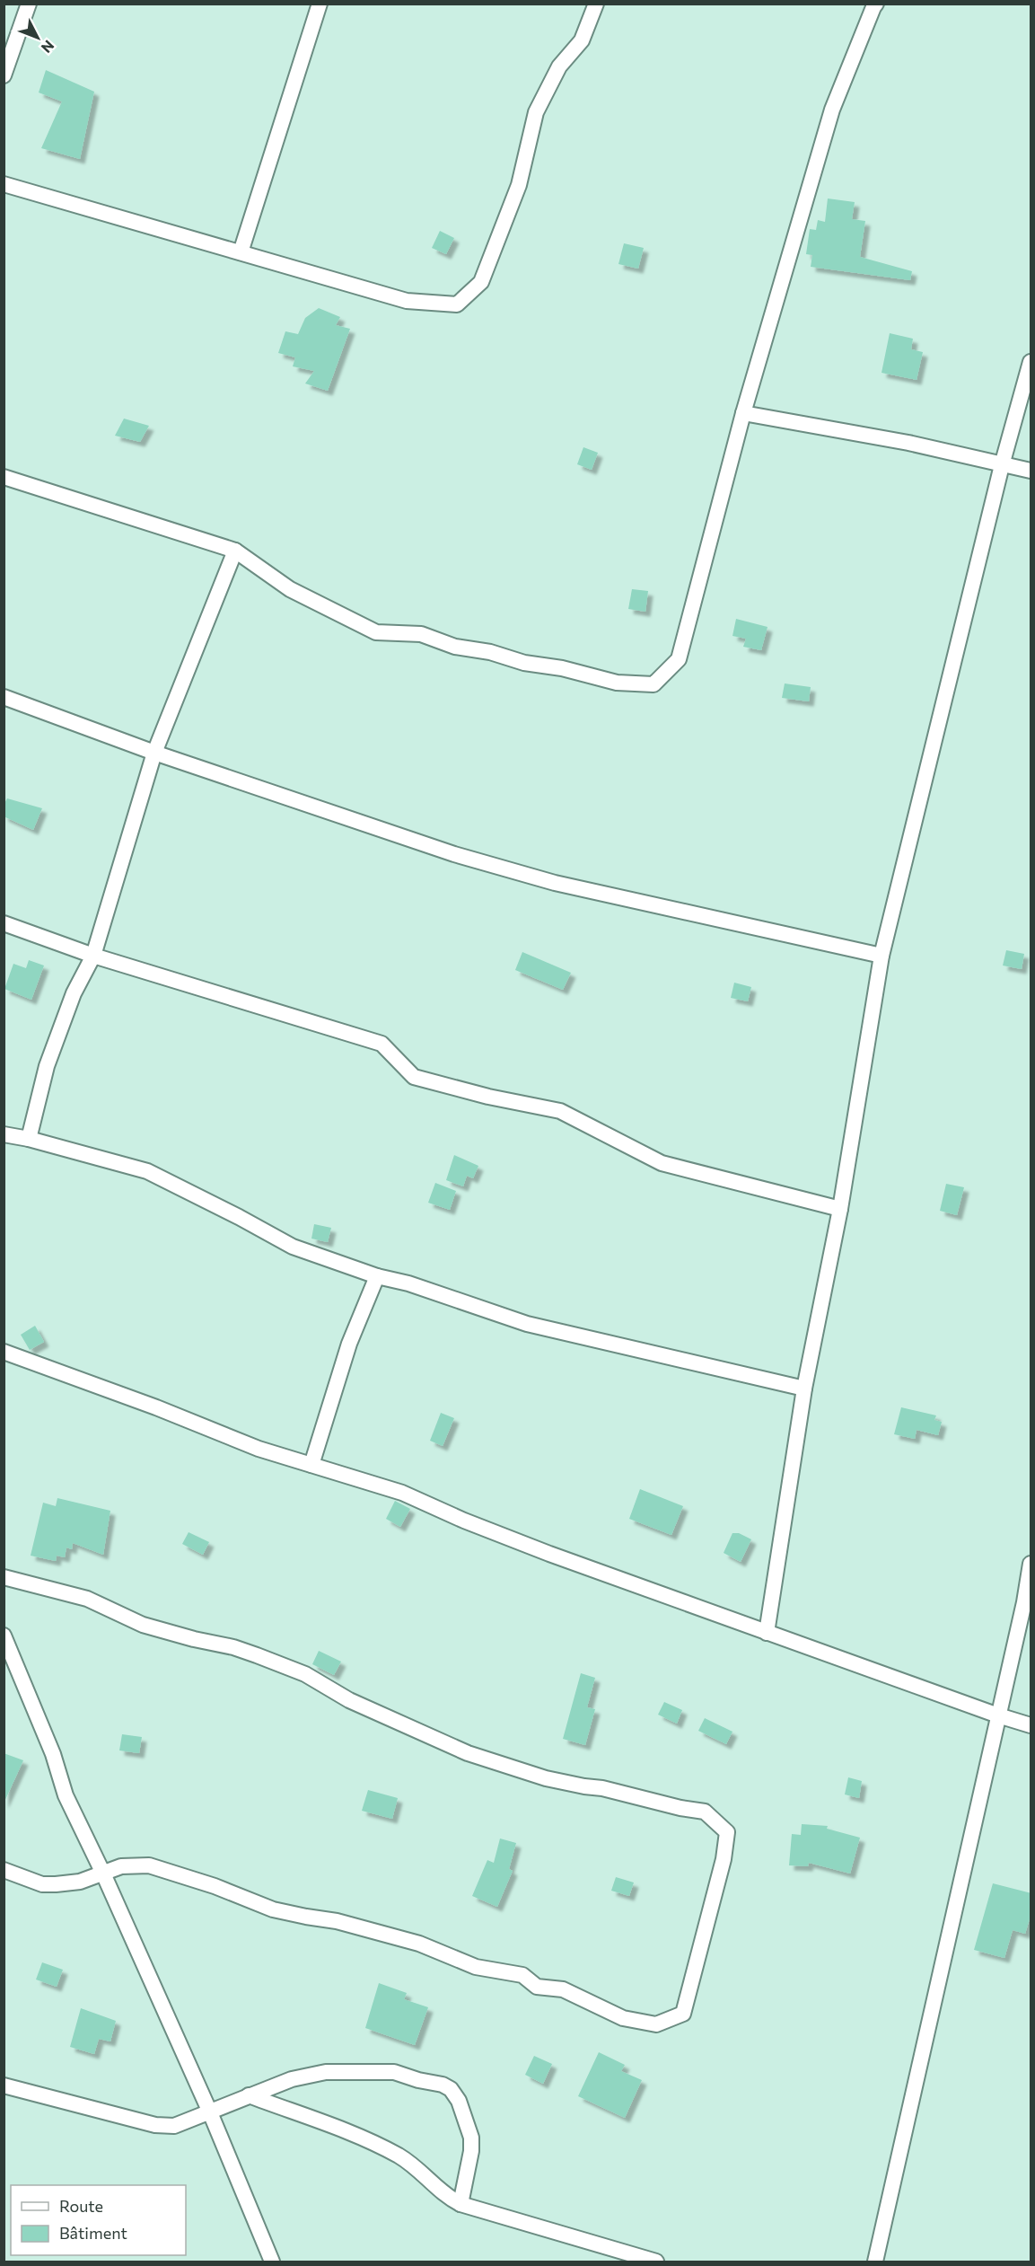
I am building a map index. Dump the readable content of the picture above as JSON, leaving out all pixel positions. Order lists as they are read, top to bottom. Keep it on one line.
{"legend":["Route","Bâtiment"],"north":"bottom right"}
